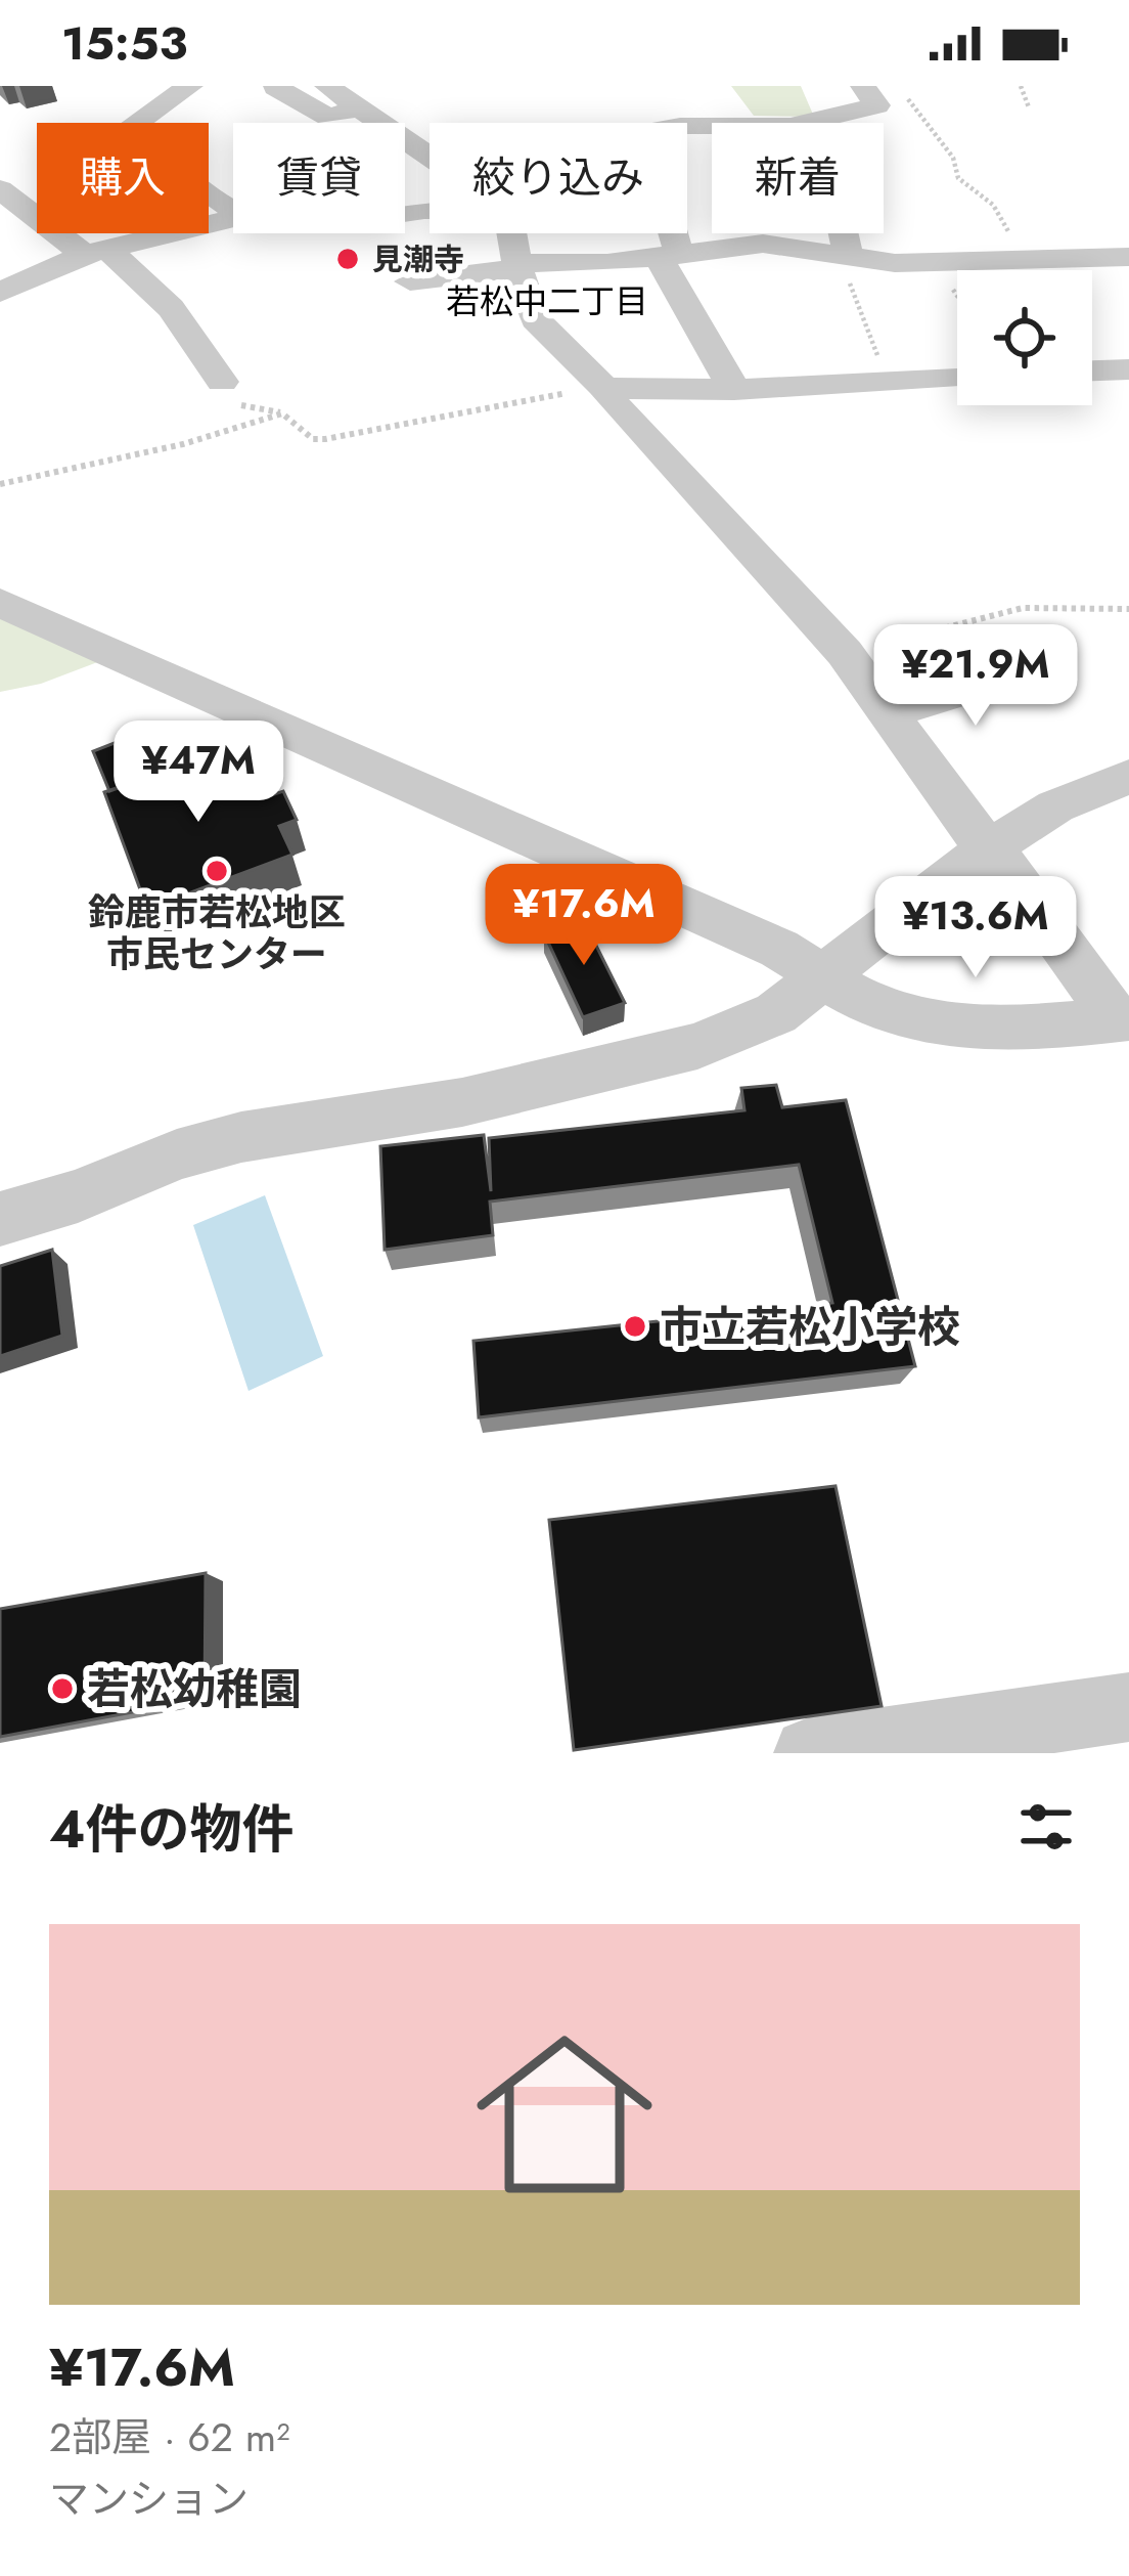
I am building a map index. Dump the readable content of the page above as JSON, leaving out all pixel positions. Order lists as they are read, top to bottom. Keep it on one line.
{"districts":["若松中二丁目"],"places":["見潮寺","鈴鹿市若松地区 市民センター","市立若松小学校","若松幼稚園"],"page":{"status":"15:53","chip":["購入","賃貸","絞り込み","新着"],"price":["¥21.9M","¥47M","¥17.6M","¥13.6M"],"heading":"4件の物件","list":[{"name":"¥17.6M","note":"2部屋 · 62 m² · マンション"}]}}
